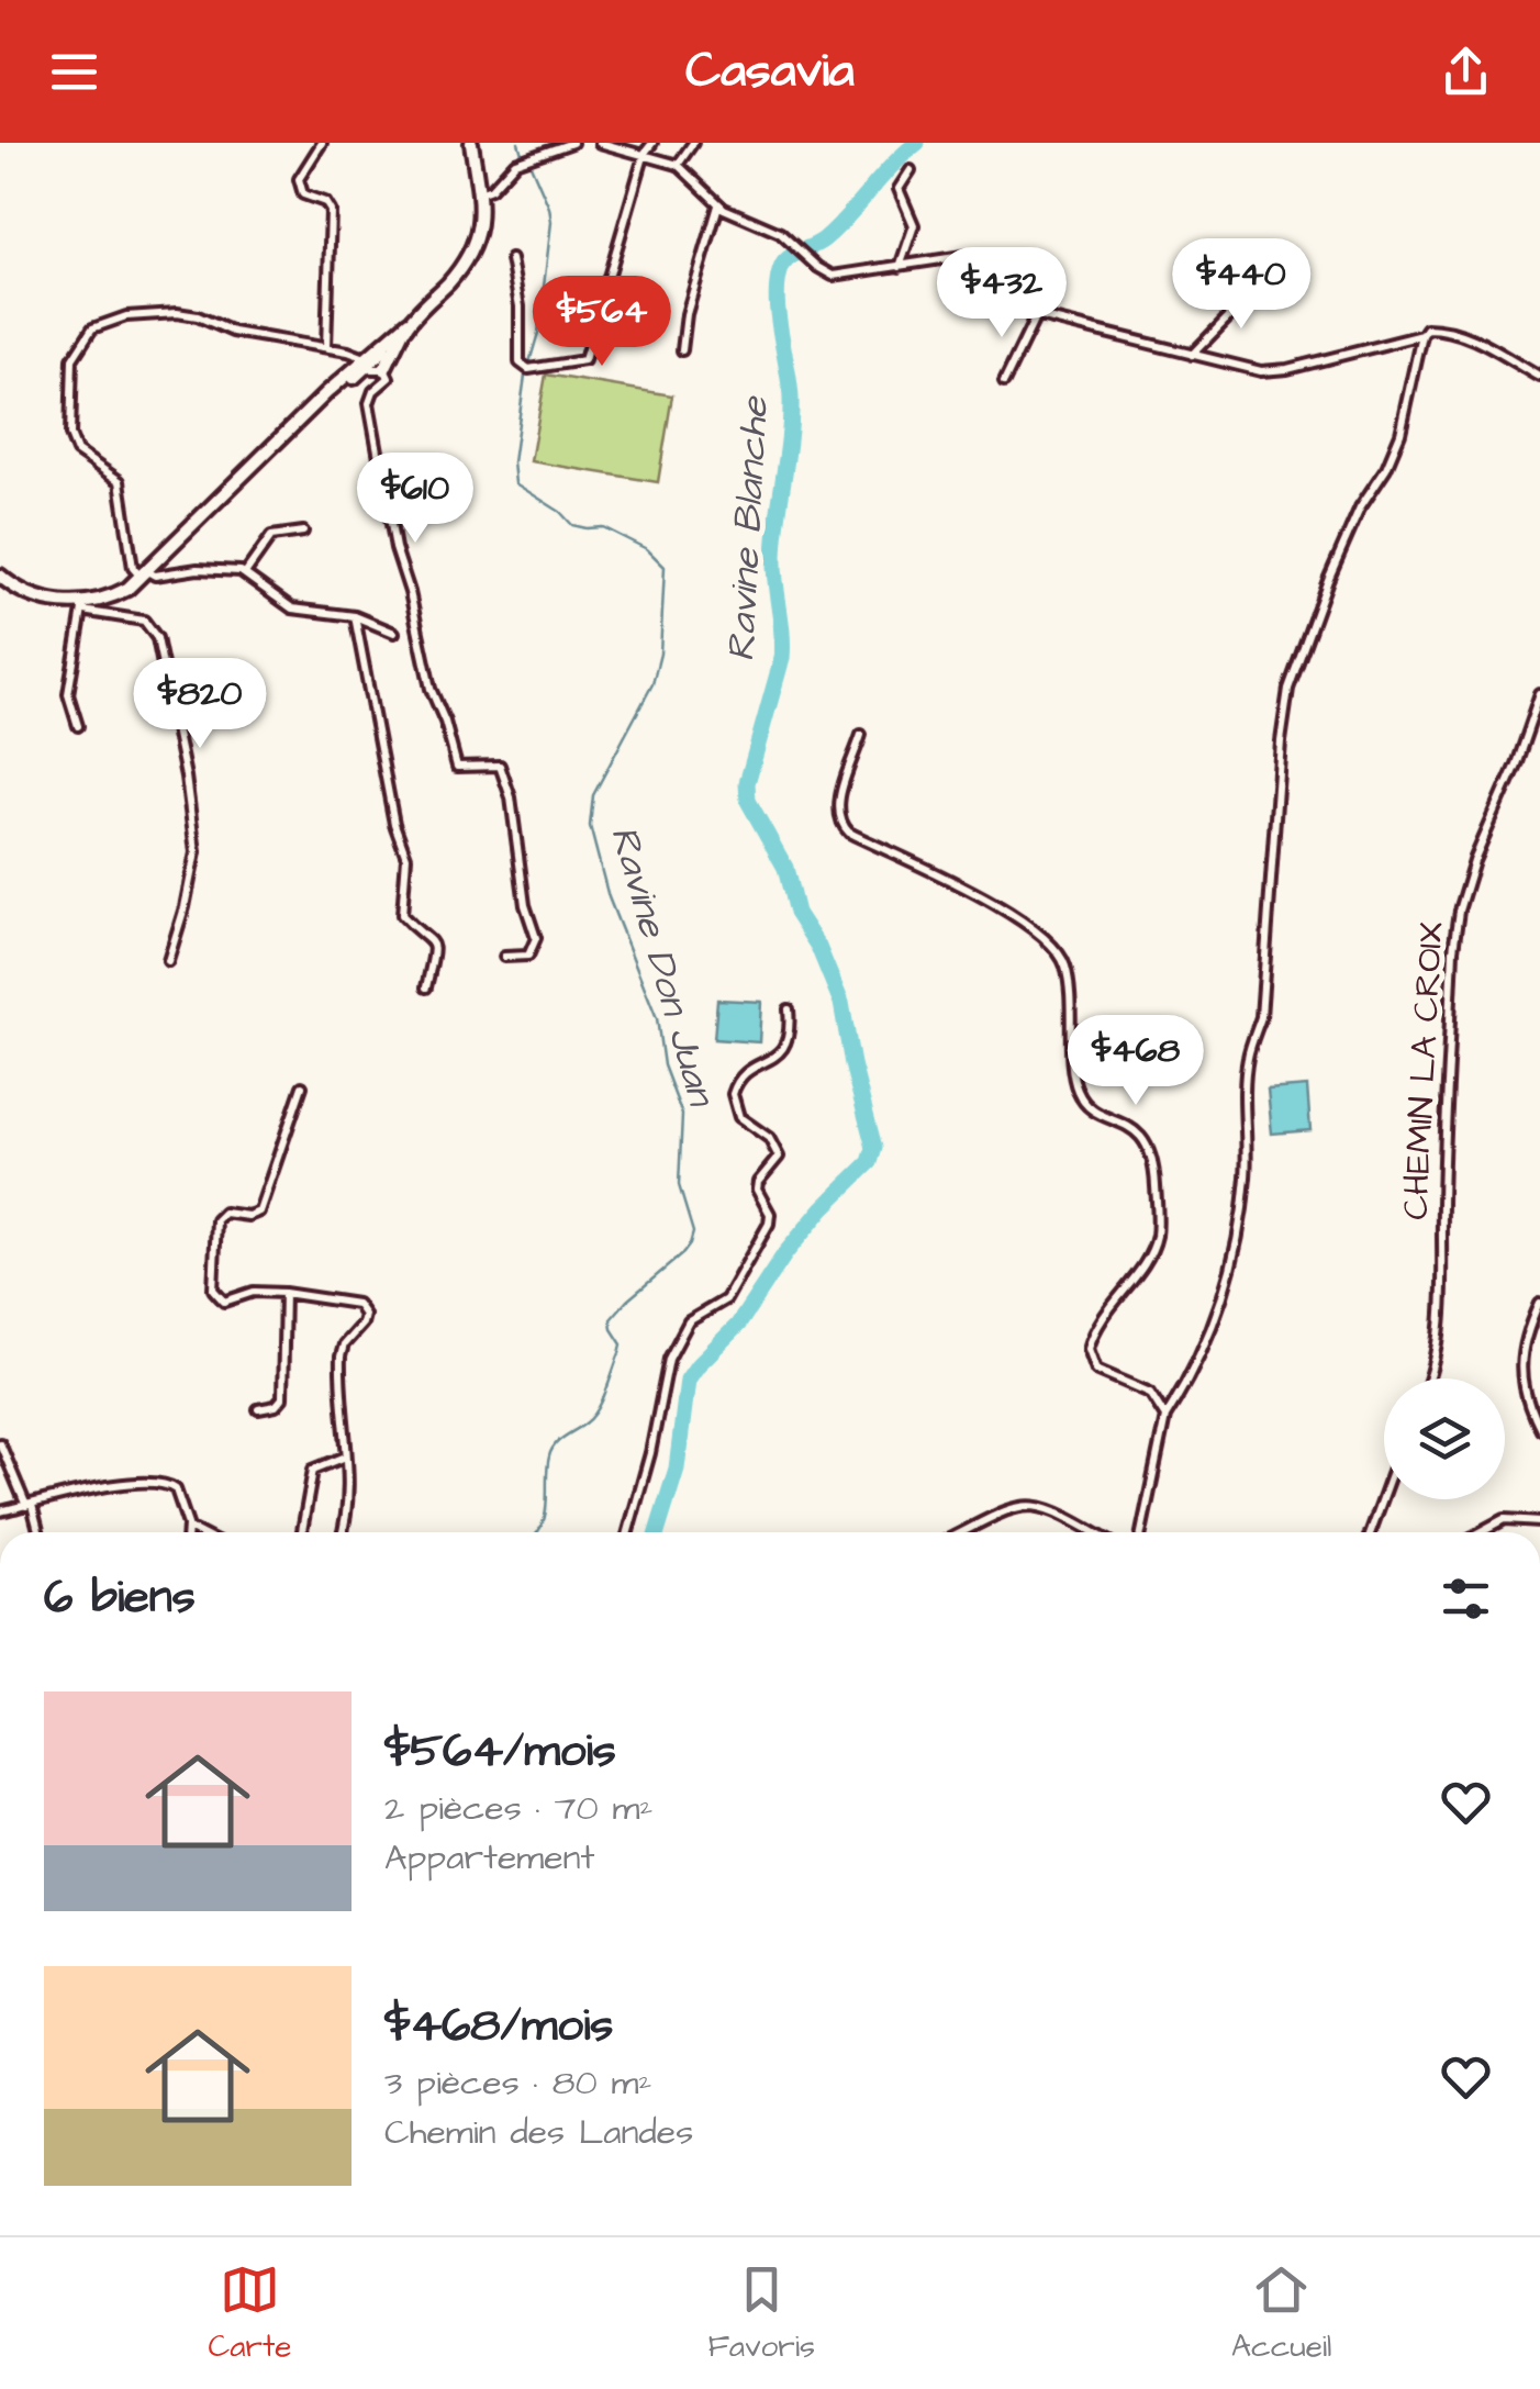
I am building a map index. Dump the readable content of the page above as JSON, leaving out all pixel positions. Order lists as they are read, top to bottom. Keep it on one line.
{"streets":{"street":["CHEMIN LA CROIX"]},"water":["Ravine Blanche","Ravine Don Juan"],"page":{"header":"Casavia","price":["$440","$432","$564","$610","$820","$468"],"heading":"6 biens","list":[{"name":"$564/mois","note":"2 pièces · 70 m² · Appartement"},{"name":"$468/mois","note":"3 pièces · 80 m² · Chemin des Landes"}],"tabs":["Carte","Favoris","Accueil"]}}
